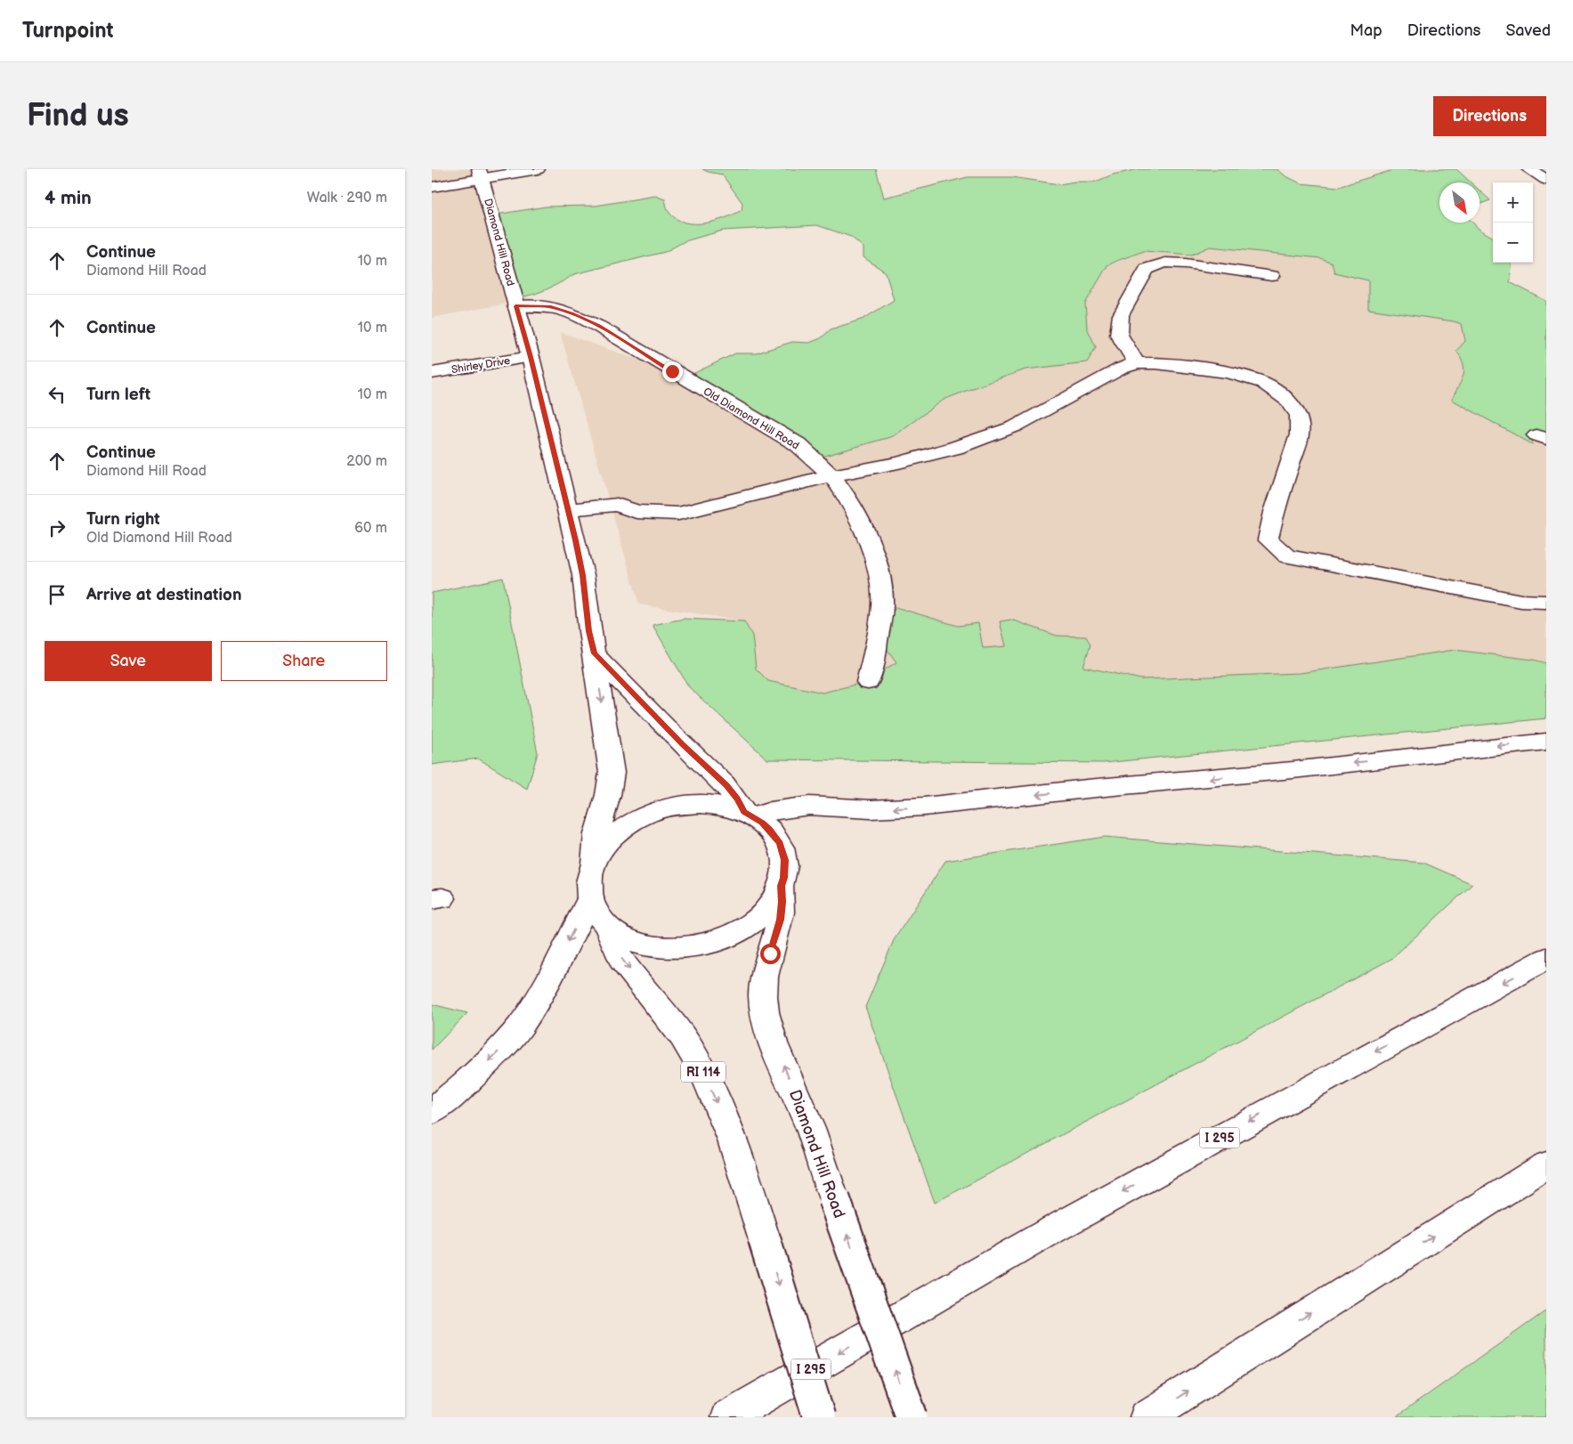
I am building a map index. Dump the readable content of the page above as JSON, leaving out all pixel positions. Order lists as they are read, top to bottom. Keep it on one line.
{"streets":{"main road":["Diamond Hill Road","Shirley Drive","Old Diamond Hill Road","RI 114","I 295"]},"crossings":[["Diamond Hill Road","Shirley Drive"],["Diamond Hill Road","Old Diamond Hill Road"]],"north":"bottom right","page":{"header":"Turnpoint","nav":["Map","Directions","Saved"],"buttons":["Directions",["Save","Share"]],"title":"Find us","heading":["4 min","Walk · 290 m"],"map_buttons":["+","−"],"list":[["Continue","Diamond Hill Road","10 m"],["Continue","10 m"],["Turn left","10 m"],["Continue","Diamond Hill Road","200 m"],["Turn right","Old Diamond Hill Road","60 m"],"Arrive at destination"]}}
